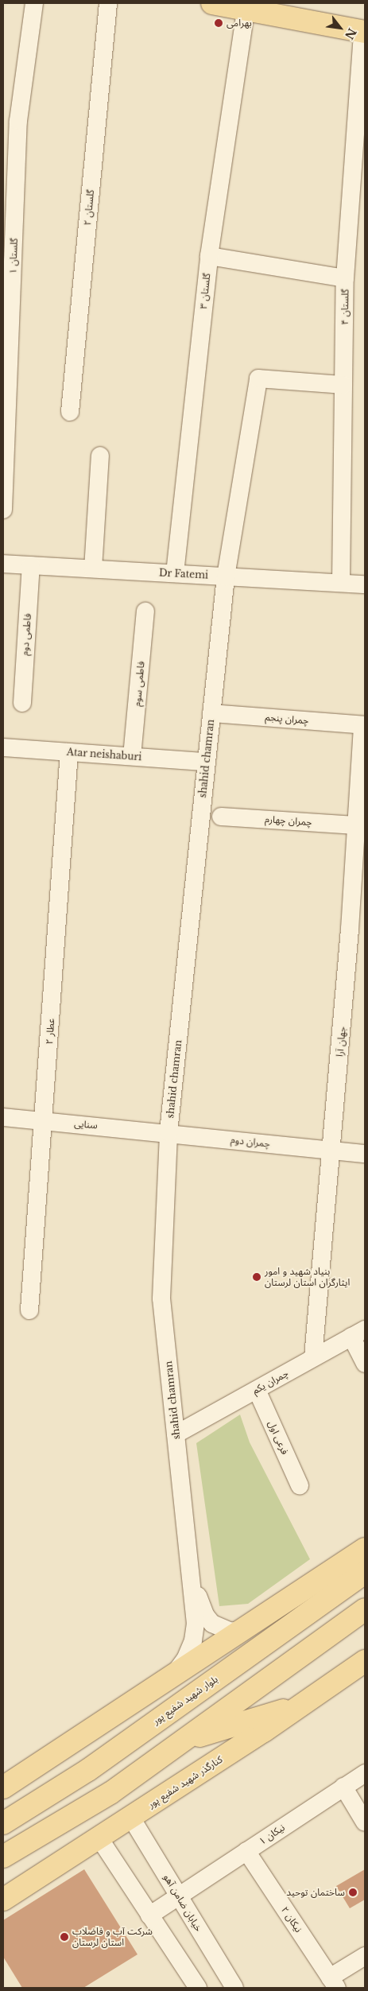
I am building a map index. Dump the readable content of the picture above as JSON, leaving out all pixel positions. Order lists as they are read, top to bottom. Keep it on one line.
{"streets":{"main road":["بلوار شهید شفیع پور","کنارگذر شهید شفیع پور"],"street":["گلستان ۲","گلستان ۱","گلستان ۳","گلستان ۴","Dr Fatemi","فاطمی دوم","فاطمی سوم","چمران پنجم","Atar neishaburi","shahid chamran","چمران چهارم","عطار ۲","جهان آرا","سنایی","چمران دوم","چمران یکم","فرعی اول","نیکان ۱","خیابان ضامن آهو","نیکان ۲"]},"crossings":[["گلستان ۳","Dr Fatemi"],["گلستان ۴","Dr Fatemi"],["گلستان ۴","shahid chamran"],["Dr Fatemi","فاطمی دوم"],["Dr Fatemi","shahid chamran"],["فاطمی سوم","Atar neishaburi"],["چمران پنجم","shahid chamran"],["چمران پنجم","جهان آرا"],["Atar neishaburi","shahid chamran"],["Atar neishaburi","عطار ۲"],["shahid chamran","سنایی"],["shahid chamran","چمران دوم"],["shahid chamran","چمران یکم"],["چمران چهارم","جهان آرا"],["عطار ۲","سنایی"],["جهان آرا","چمران دوم"],["جهان آرا","چمران یکم"],["سنایی","چمران دوم"],["چمران یکم","فرعی اول"],["کنارگذر شهید شفیع پور","خیابان ضامن آهو"],["نیکان ۱","خیابان ضامن آهو"],["نیکان ۱","نیکان ۲"]],"places":["بهرامی","بنیاد شهید و امور ایثارگران استان لرستان","ساختمان توحید","شرکت آب و فاضلاب استان لرستان"],"north":"bottom right"}
